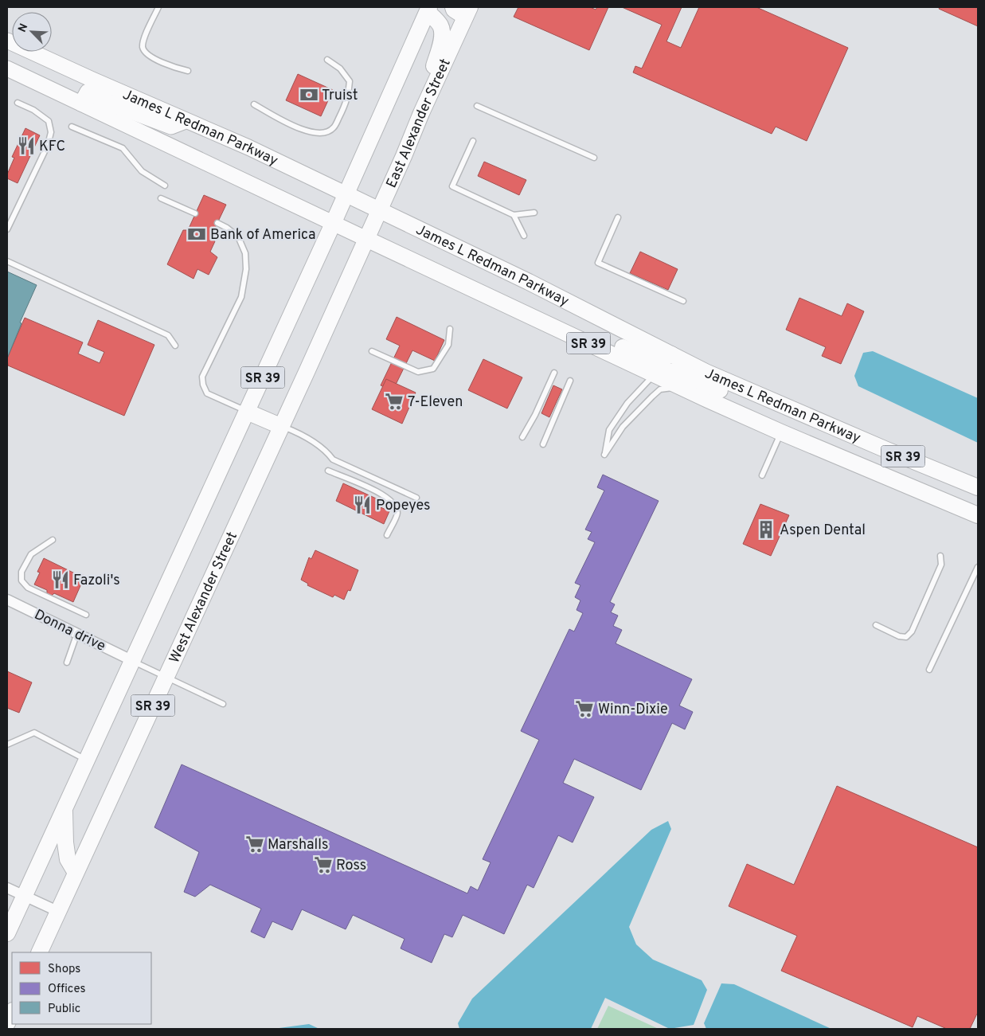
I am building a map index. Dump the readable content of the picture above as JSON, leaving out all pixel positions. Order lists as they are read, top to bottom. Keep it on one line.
{"streets":{"main road":["East Alexander Street","James L Redman Parkway","SR 39","West Alexander Street"],"street":["Donna drive"]},"crossings":[["East Alexander Street","James L Redman Parkway"],["East Alexander Street","West Alexander Street"],["James L Redman Parkway","SR 39"],["James L Redman Parkway","West Alexander Street"],["SR 39","Donna drive"]],"places":{"bank":["Truist","Bank of America"],"restaurant":["KFC","Popeyes","Fazoli's"],"supermarket":["7-Eleven","Winn-Dixie","Marshalls","Ross"],"building":["Aspen Dental"]},"legend":["Shops","Offices","Public"],"north":"top left"}
